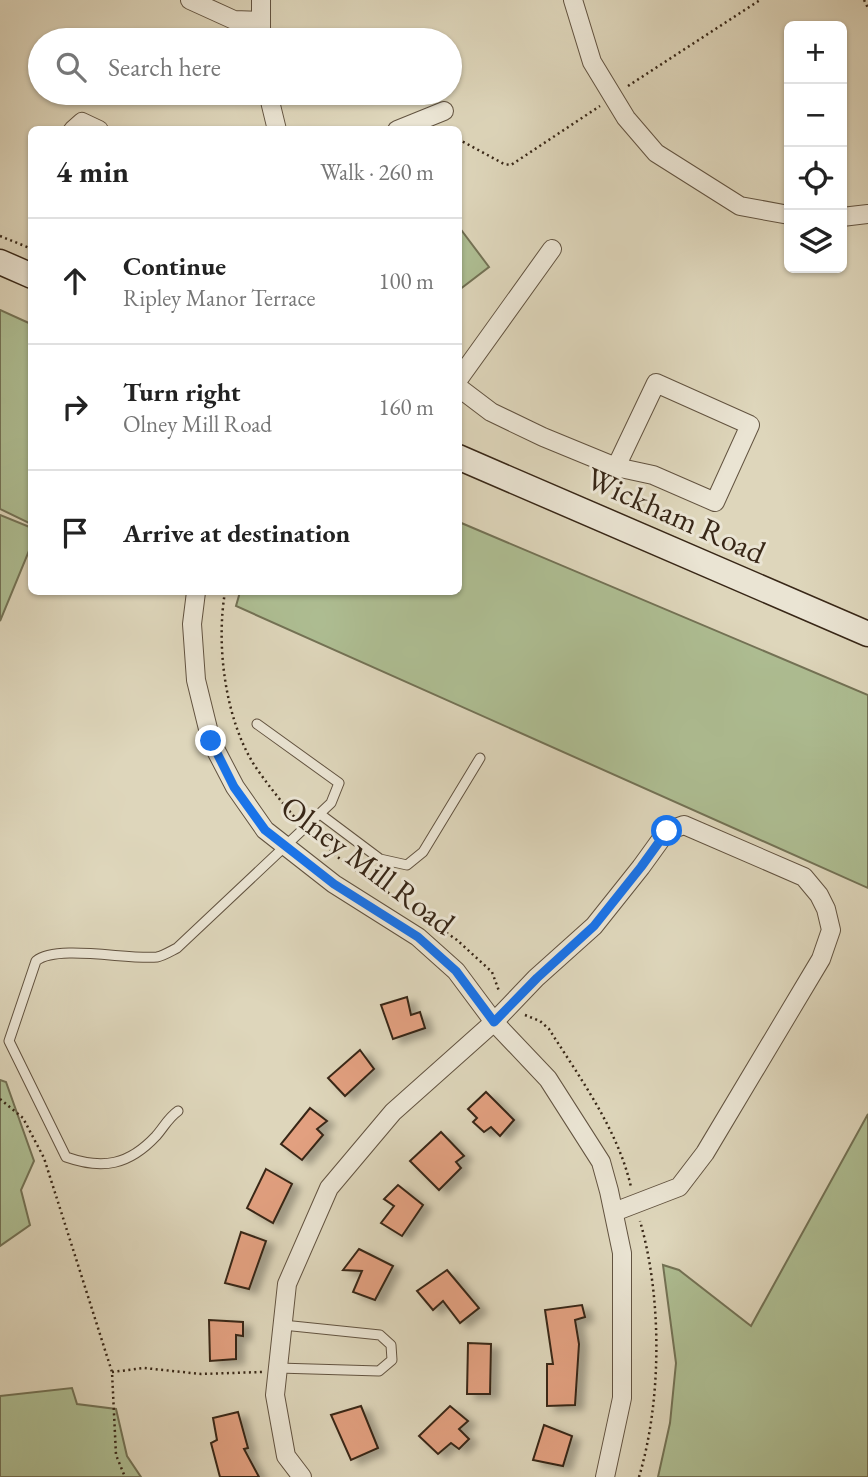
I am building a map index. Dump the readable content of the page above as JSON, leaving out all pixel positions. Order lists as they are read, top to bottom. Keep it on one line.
{"streets":{"street":["Wickham Road","Olney Mill Road"]},"page":{"map_buttons":["+","−"],"search":"Search here","heading":["4 min","Walk · 260 m"],"list":[["Continue","Ripley Manor Terrace","100 m"],["Turn right","Olney Mill Road","160 m"],"Arrive at destination"]}}
